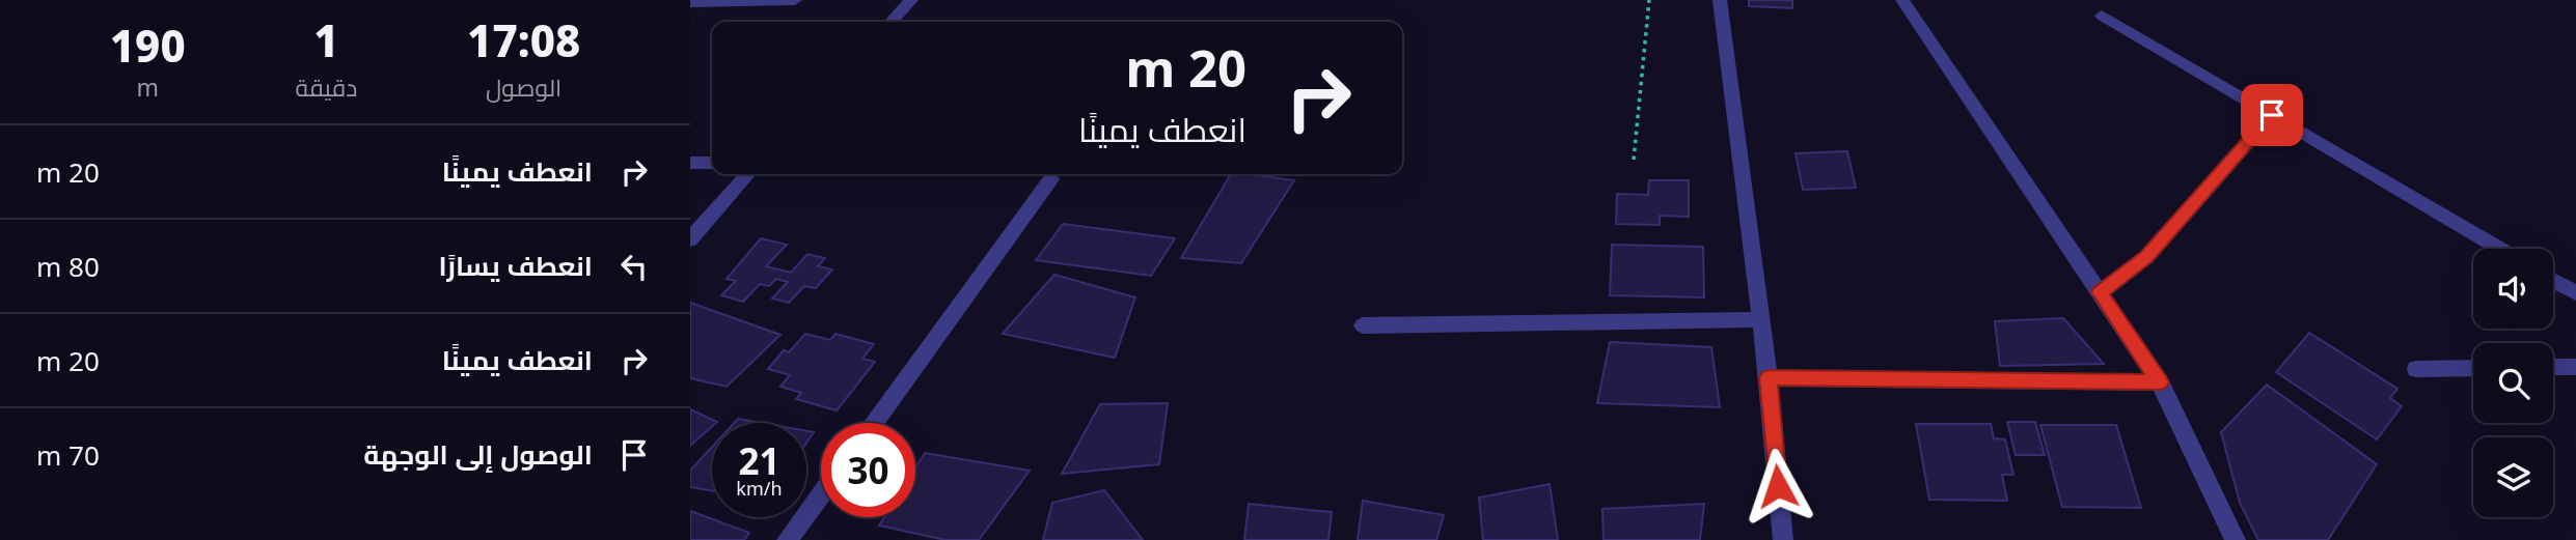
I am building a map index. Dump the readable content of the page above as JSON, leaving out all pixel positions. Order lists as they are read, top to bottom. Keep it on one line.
{"page":{"eta":["17:08","الوصول","1","دقيقة","190","m"],"turn":["20 m","انعطف يمينًا"],"list":[{"name":"انعطف يمينًا","value":"20 m"},{"name":"انعطف يسارًا","value":"80 m"},{"name":"انعطف يمينًا","value":"20 m"},{"name":"الوصول إلى الوجهة","value":"70 m"}],"speed":"21 km/h","limit":"30"}}
